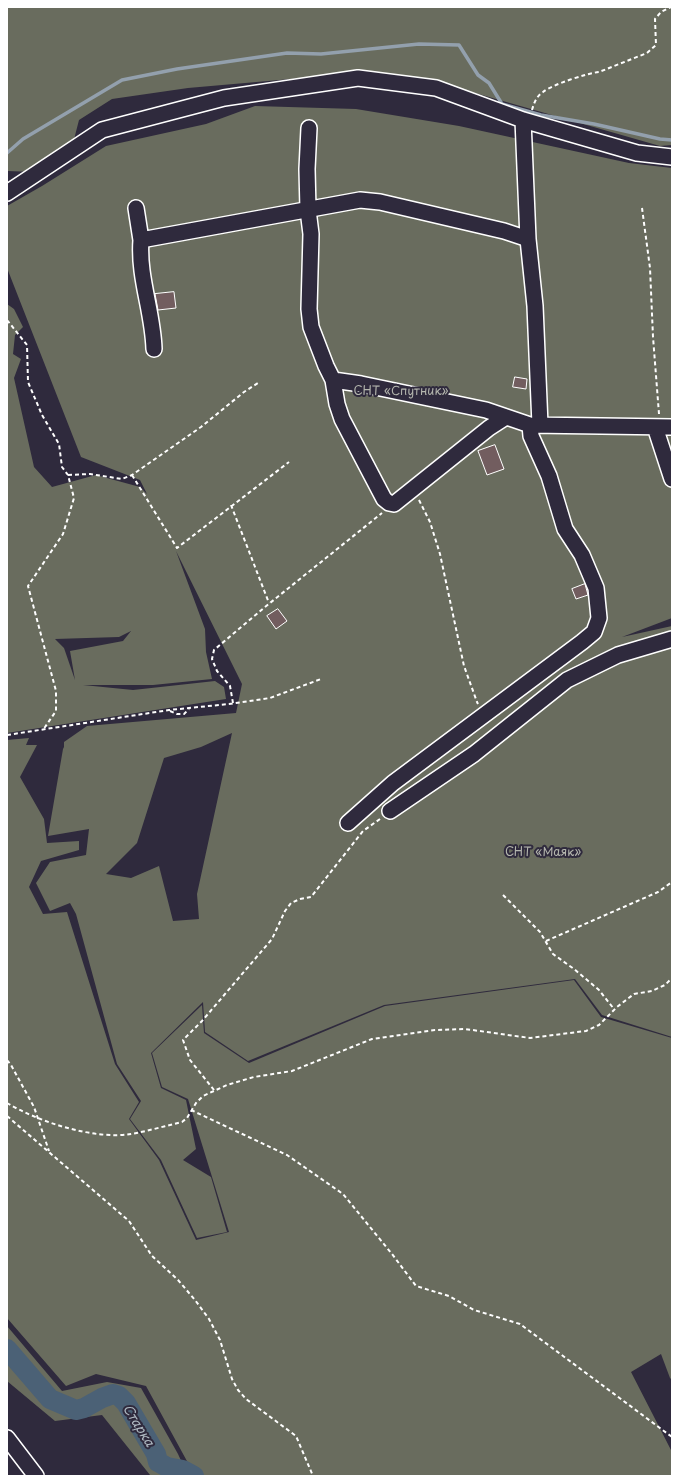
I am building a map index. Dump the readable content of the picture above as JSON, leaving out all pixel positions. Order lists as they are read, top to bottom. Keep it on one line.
{"water":["Старка"],"parks":["СНТ «Спутник»","СНТ «Маяк»"]}
